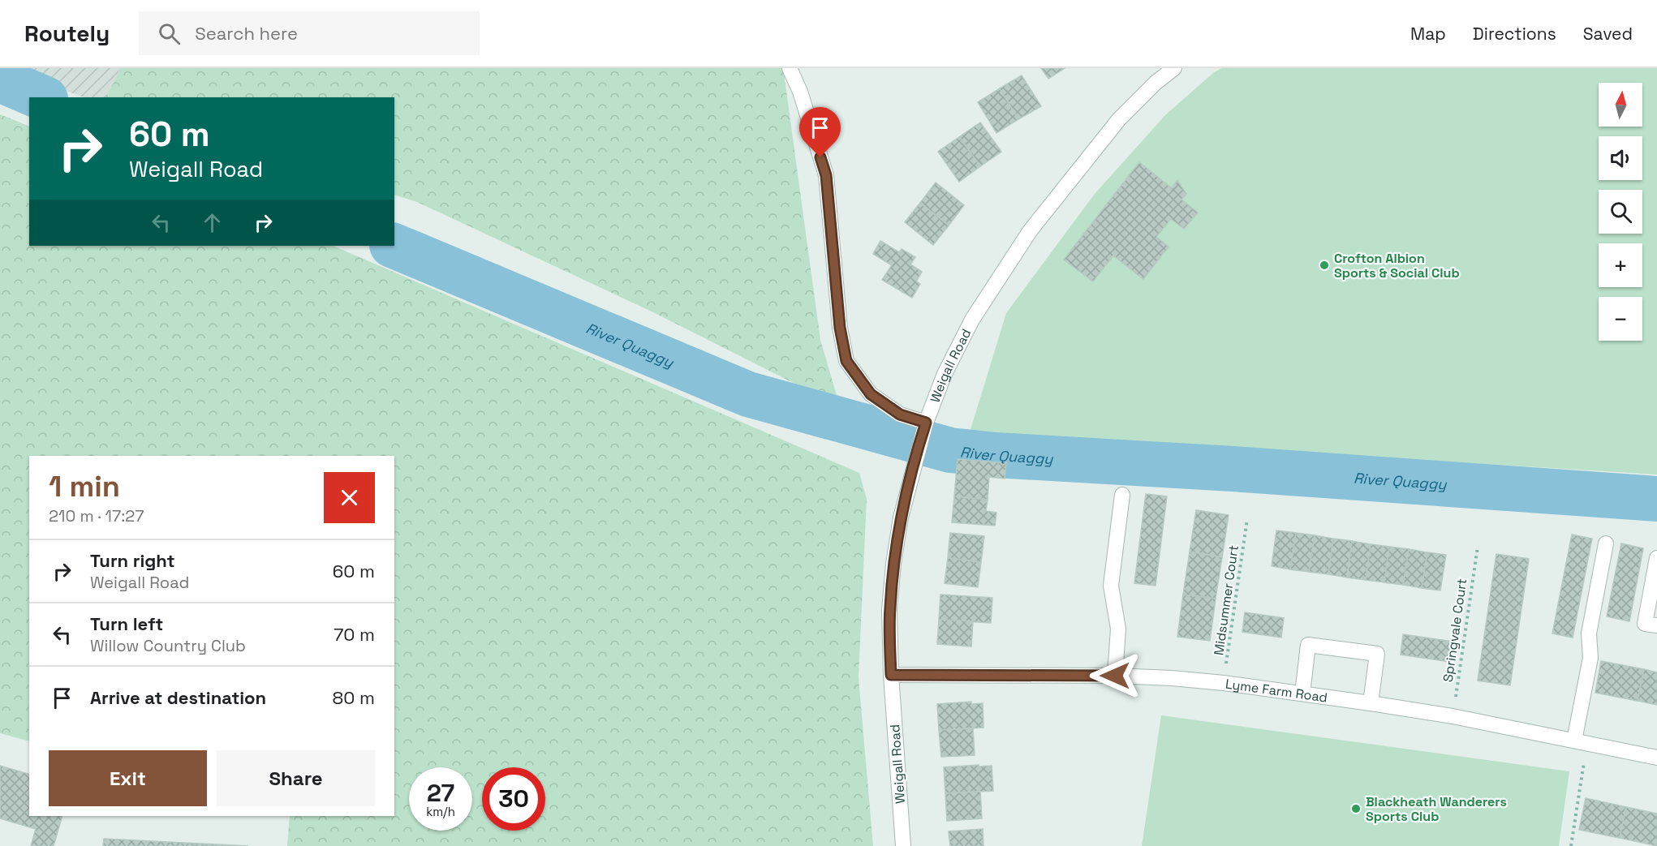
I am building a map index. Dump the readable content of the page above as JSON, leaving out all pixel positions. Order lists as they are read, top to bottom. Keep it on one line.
{"streets":{"street":["Weigall Road","Lyme Farm Road"],"path":["Midsummer Court","Springvale Court"]},"crossings":[["Weigall Road","Lyme Farm Road"],["Midsummer Court","Lyme Farm Road"],["Springvale Court","Lyme Farm Road"]],"water":["River Quaggy"],"places":["Crofton Albion Sports & Social Club","Blackheath Wanderers Sports Club"],"north":"top","page":{"header":"Routely","search":"Search here","nav":["Map","Directions","Saved"],"map_buttons":["+","−"],"turn":["60 m","Weigall Road"],"heading":["1 min","210 m · 17:27"],"list":[{"name":"Turn right","note":"Weigall Road","value":"60 m"},{"name":"Turn left","note":"Willow Country Club","value":"70 m"},{"name":"Arrive at destination","value":"80 m"}],"buttons":["Exit","Share"],"speed":"27 km/h","limit":"30"}}
